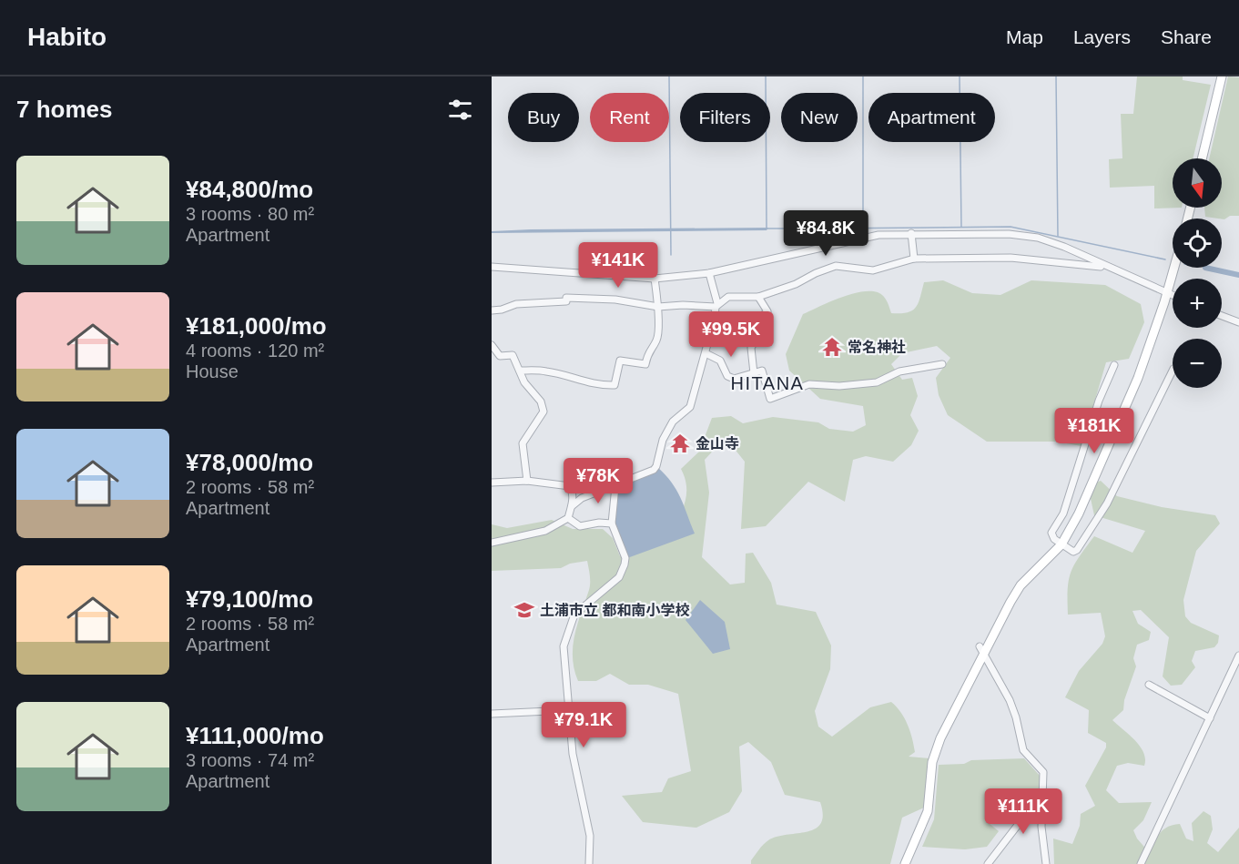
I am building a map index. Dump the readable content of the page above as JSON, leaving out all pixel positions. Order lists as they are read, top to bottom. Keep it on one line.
{"districts":["HITANA"],"places":{"temple":["常名神社","金山寺"],"school or university":["土浦市立 都和南小学校"]},"north":"bottom","page":{"header":"Habito","nav":["Map","Layers","Share"],"heading":"7 homes","chip":["Buy","Rent","Filters","New","Apartment"],"list":[{"name":"¥84,800/mo","note":"3 rooms · 80 m² · Apartment"},{"name":"¥181,000/mo","note":"4 rooms · 120 m² · House"},{"name":"¥78,000/mo","note":"2 rooms · 58 m² · Apartment"},{"name":"¥79,100/mo","note":"2 rooms · 58 m² · Apartment"},{"name":"¥111,000/mo","note":"3 rooms · 74 m² · Apartment"}],"map_buttons":["+","−"],"price":["¥84.8K","¥141K","¥99.5K","¥181K","¥78K","¥79.1K","¥111K"]}}
